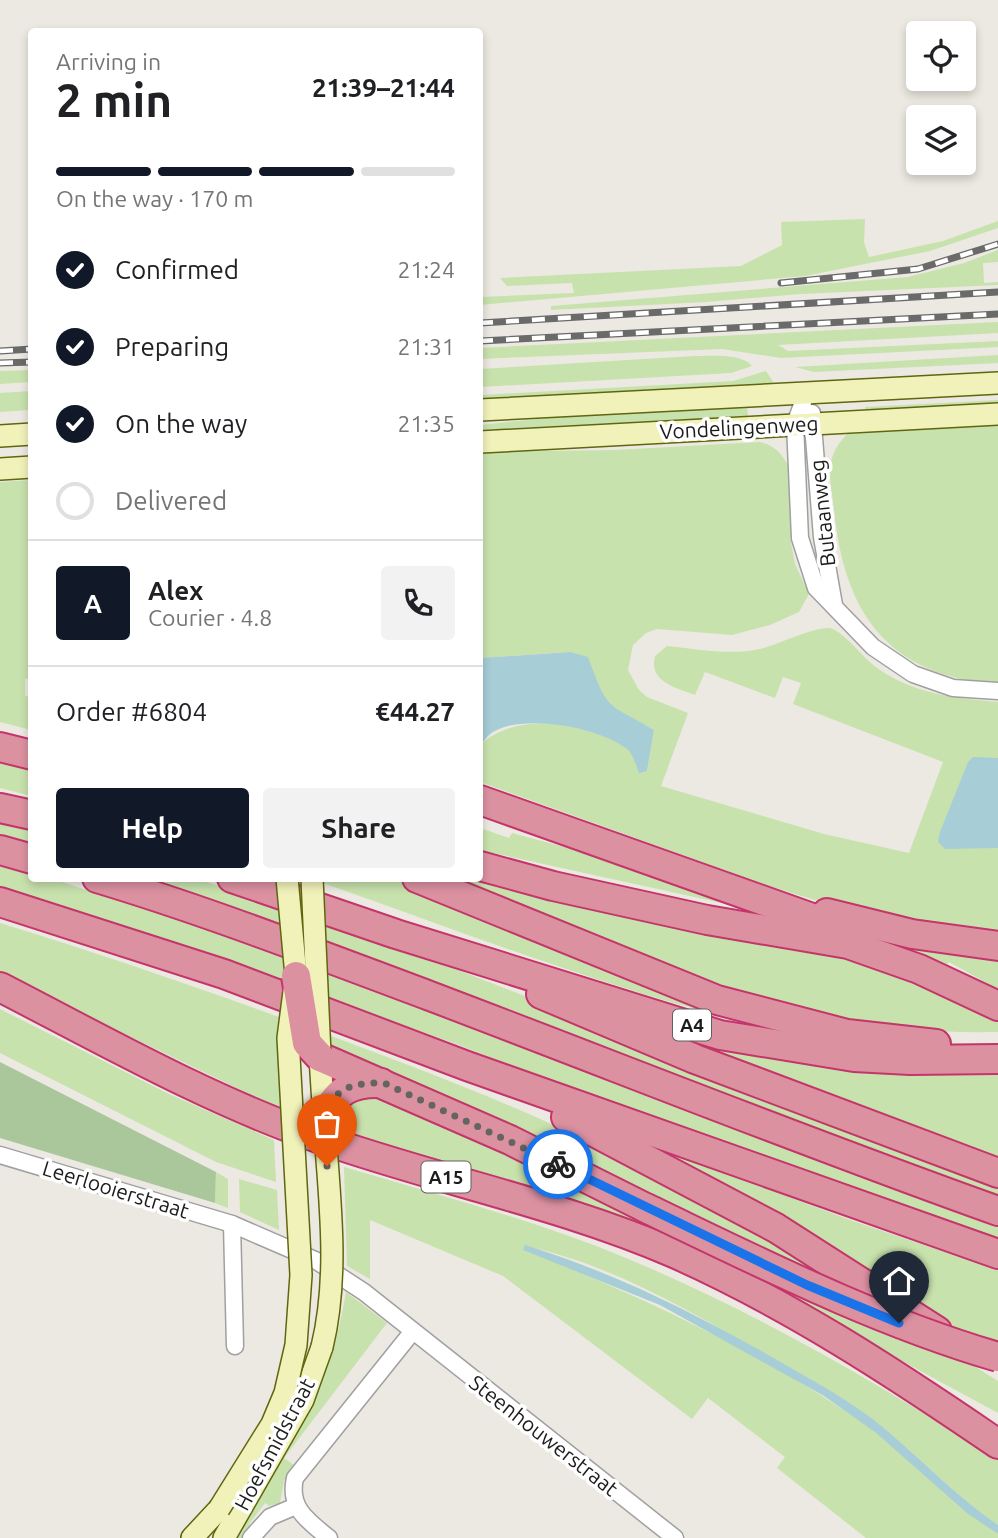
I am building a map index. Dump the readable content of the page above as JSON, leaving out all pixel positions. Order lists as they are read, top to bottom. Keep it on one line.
{"streets":{"highway":["A4","A15"],"street":["Vondelingenweg","Butaanweg","Leerlooierstraat","Steenhouwerstraat","Hoefsmidstraat"]},"crossings":[["Vondelingenweg","Butaanweg"],["Leerlooierstraat","Steenhouwerstraat"],["Leerlooierstraat","Hoefsmidstraat"],["Steenhouwerstraat","Hoefsmidstraat"]],"page":{"heading":["2 min","Arriving in","21:39–21:44"],"panel":["Alex","Courier · 4.8","Order #6804","€44.27"],"bar":"On the way · 170 m","list":[["Confirmed","21:24"],["Preparing","21:31"],["On the way","21:35"],"Delivered"],"round":"A","buttons":["Help","Share"]}}
